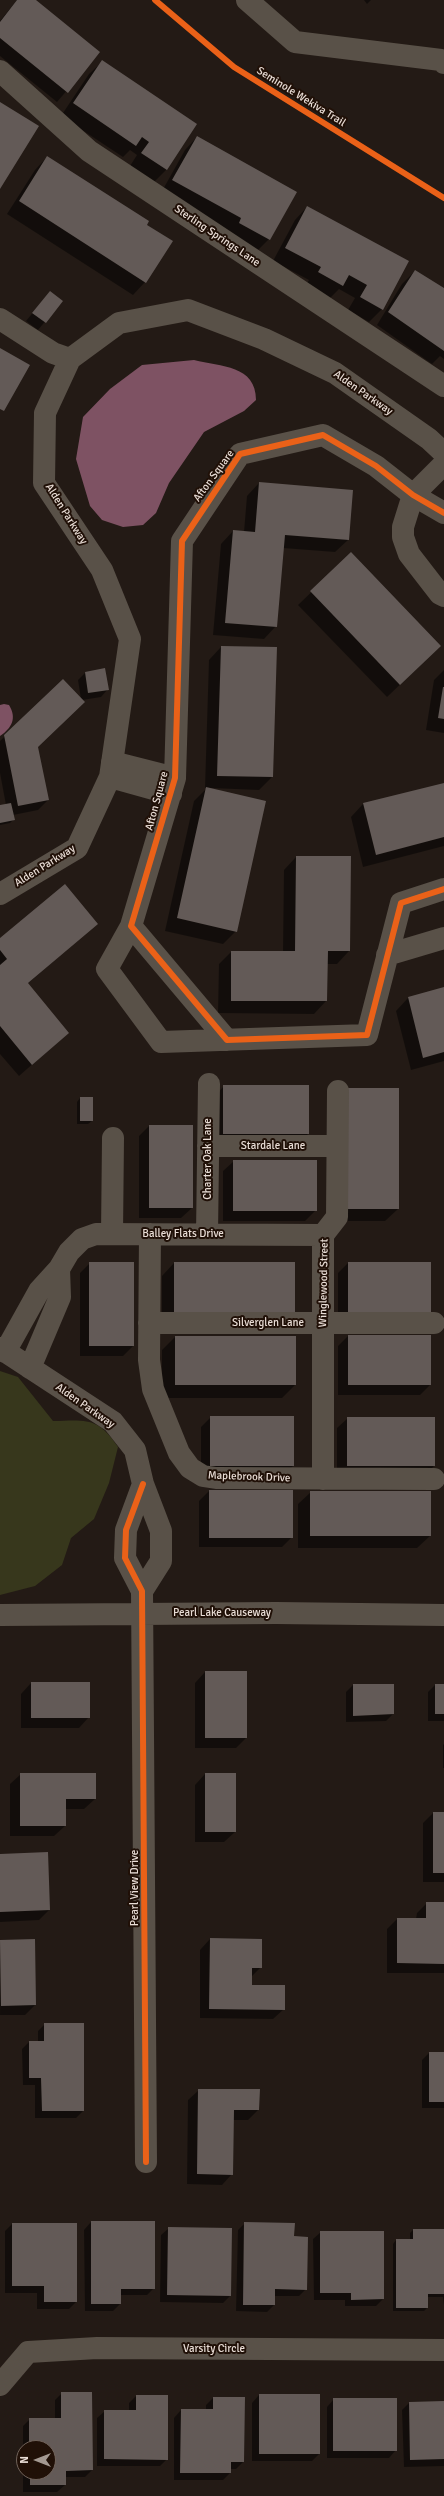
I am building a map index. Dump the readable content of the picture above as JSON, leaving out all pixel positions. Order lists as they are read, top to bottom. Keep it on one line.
{"streets":{"street":["Sterling Springs Lane","Alden Parkway","Afton Square","Stardale Lane","Charter Oak Lane","Balley Flats Drive","Winglewood Street","Silverglen Lane","Maplebrook Drive","Pearl Lake Causeway","Pearl View Drive","Varsity Circle"],"cycle path":["Seminole Wekiva Trail"]},"crossings":[["Alden Parkway","Afton Square"],["Alden Parkway","Balley Flats Drive"],["Stardale Lane","Charter Oak Lane"],["Stardale Lane","Winglewood Street"],["Charter Oak Lane","Balley Flats Drive"],["Balley Flats Drive","Winglewood Street"],["Balley Flats Drive","Maplebrook Drive"],["Winglewood Street","Silverglen Lane"],["Winglewood Street","Maplebrook Drive"],["Silverglen Lane","Maplebrook Drive"],["Pearl Lake Causeway","Pearl View Drive"]],"north":"left"}
